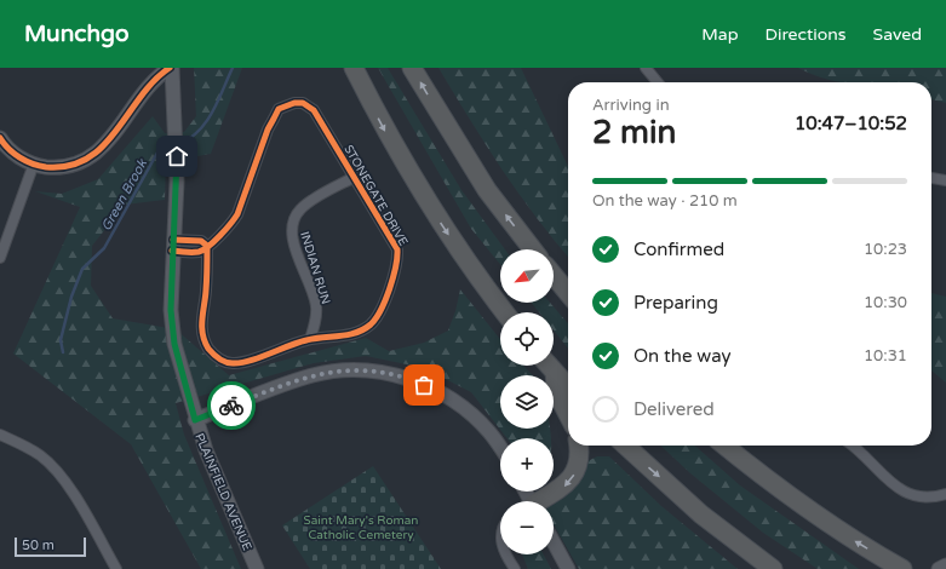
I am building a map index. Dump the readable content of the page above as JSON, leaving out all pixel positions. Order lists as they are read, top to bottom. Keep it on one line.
{"streets":{"main road":["PLAINFIELD AVENUE"],"street":["STONEGATE DRIVE","INDIAN RUN"]},"crossings":[["STONEGATE DRIVE","INDIAN RUN"]],"water":["Green Brook"],"parks":["Saint Mary's Roman Catholic Cemetery"],"scale_bar":"50 m","north":"bottom left","page":{"header":"Munchgo","nav":["Map","Directions","Saved"],"heading":["2 min","Arriving in","10:47–10:52"],"bar":"On the way · 210 m","list":[["Confirmed","10:23"],["Preparing","10:30"],["On the way","10:31"],"Delivered"],"map_buttons":["+","−"],"scale":"50 m"}}
